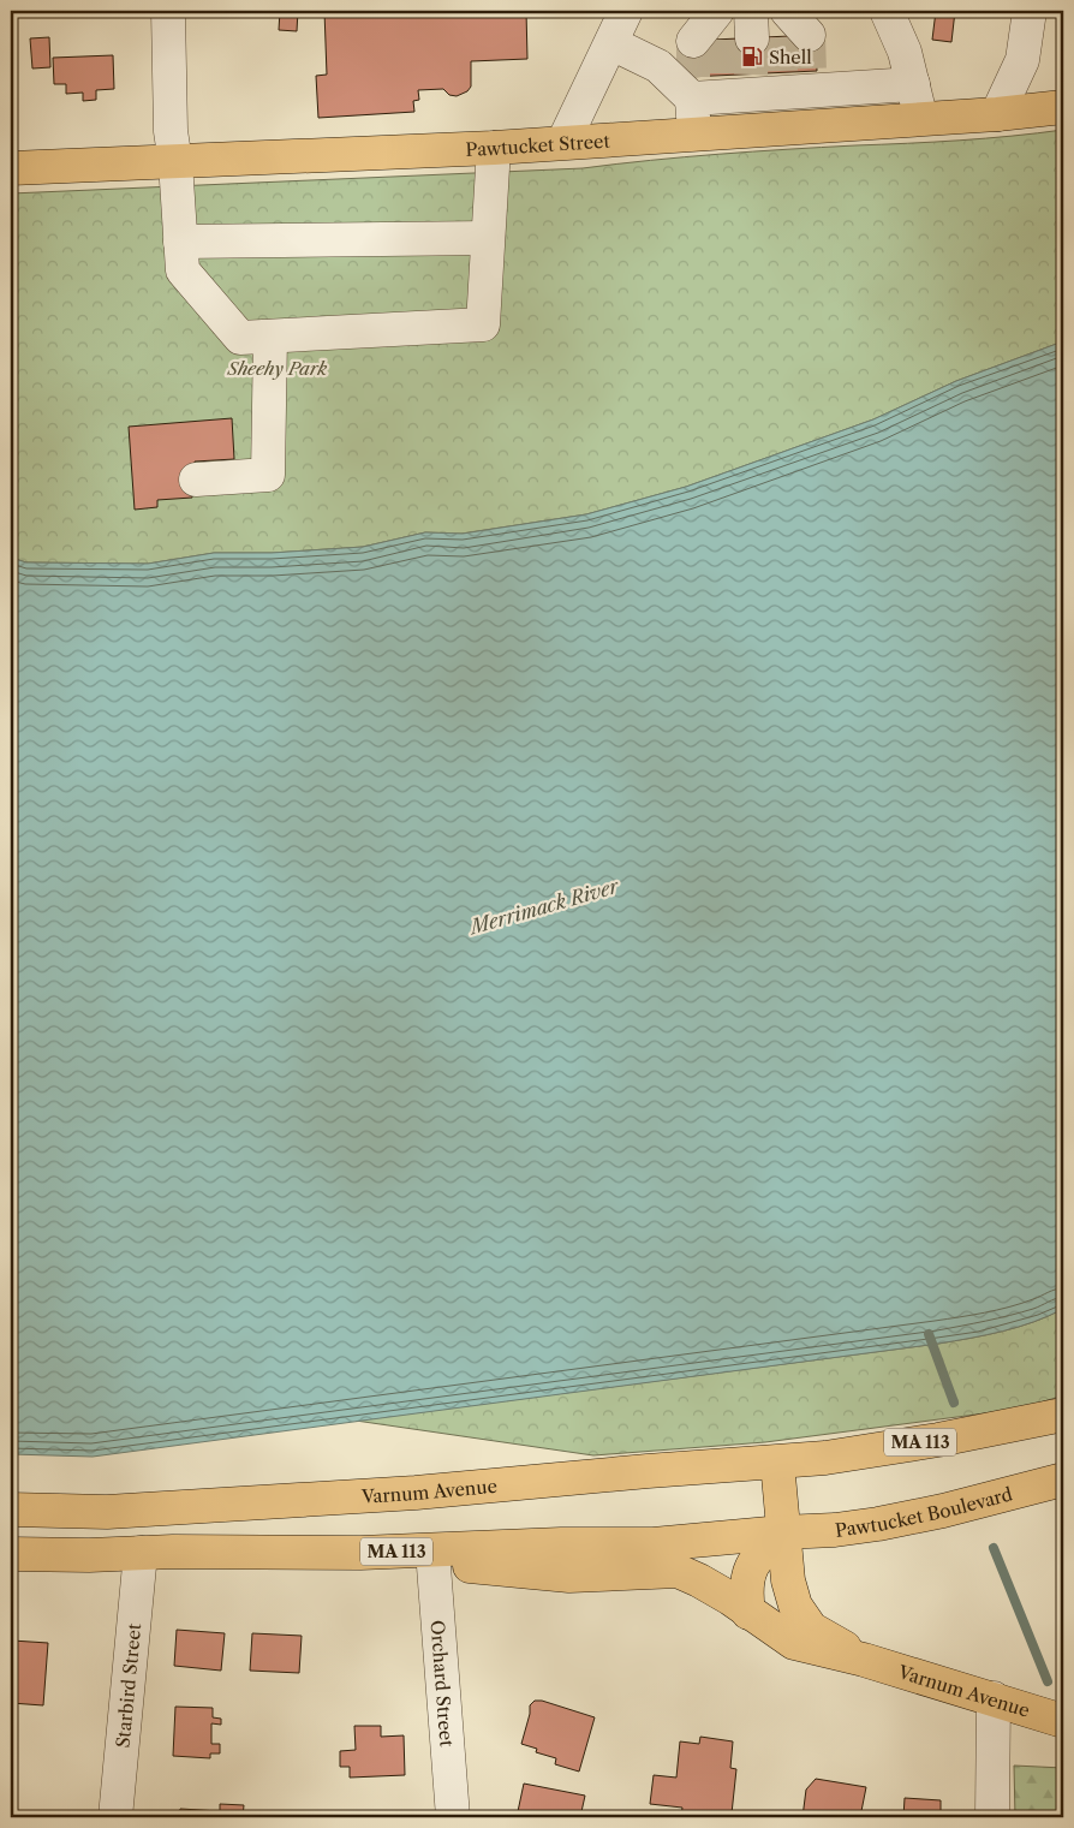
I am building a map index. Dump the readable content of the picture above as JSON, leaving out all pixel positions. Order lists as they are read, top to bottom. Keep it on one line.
{"streets":{"main road":["Pawtucket Street","MA 113","Varnum Avenue","Pawtucket Boulevard"],"street":["Orchard Street","Starbird Street"]},"crossings":[["MA 113","Varnum Avenue"],["Varnum Avenue","Pawtucket Boulevard"],["Varnum Avenue","Orchard Street"],["Varnum Avenue","Starbird Street"]],"water":["Merrimack River"],"parks":["Sheehy Park"],"places":{"fuel station":["Shell"]}}
